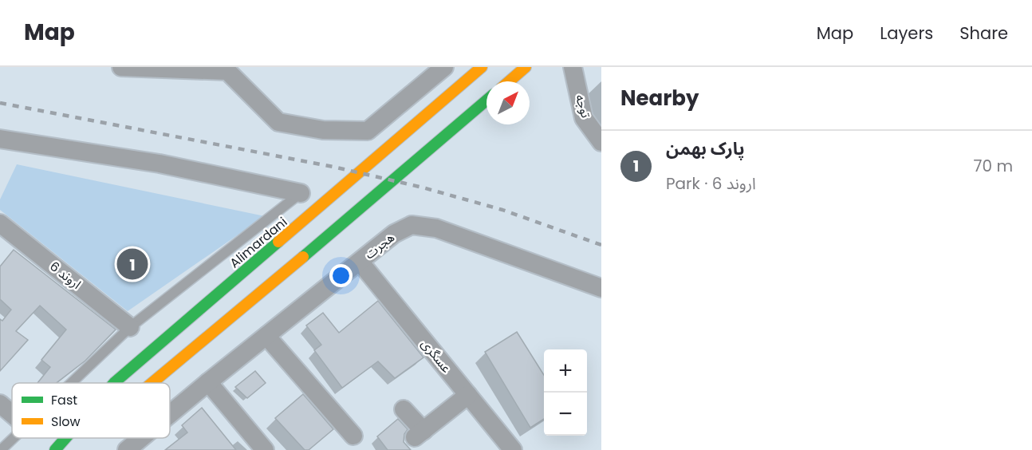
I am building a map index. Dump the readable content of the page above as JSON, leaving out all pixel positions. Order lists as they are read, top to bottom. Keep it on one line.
{"streets":{"street":["توجه","Alimardani","هجرت","اروند 6","عسگری"]},"crossings":[["هجرت","عسگری"]],"legend":["Fast","Slow"],"north":"top right","page":{"header":"Map","nav":["Map","Layers","Share"],"heading":"Nearby","list":[{"mark":"1","name":"پارک بهمن","note":"Park · اروند 6","value":"70 m"}],"pins":"1","map_buttons":["+","−"]}}
